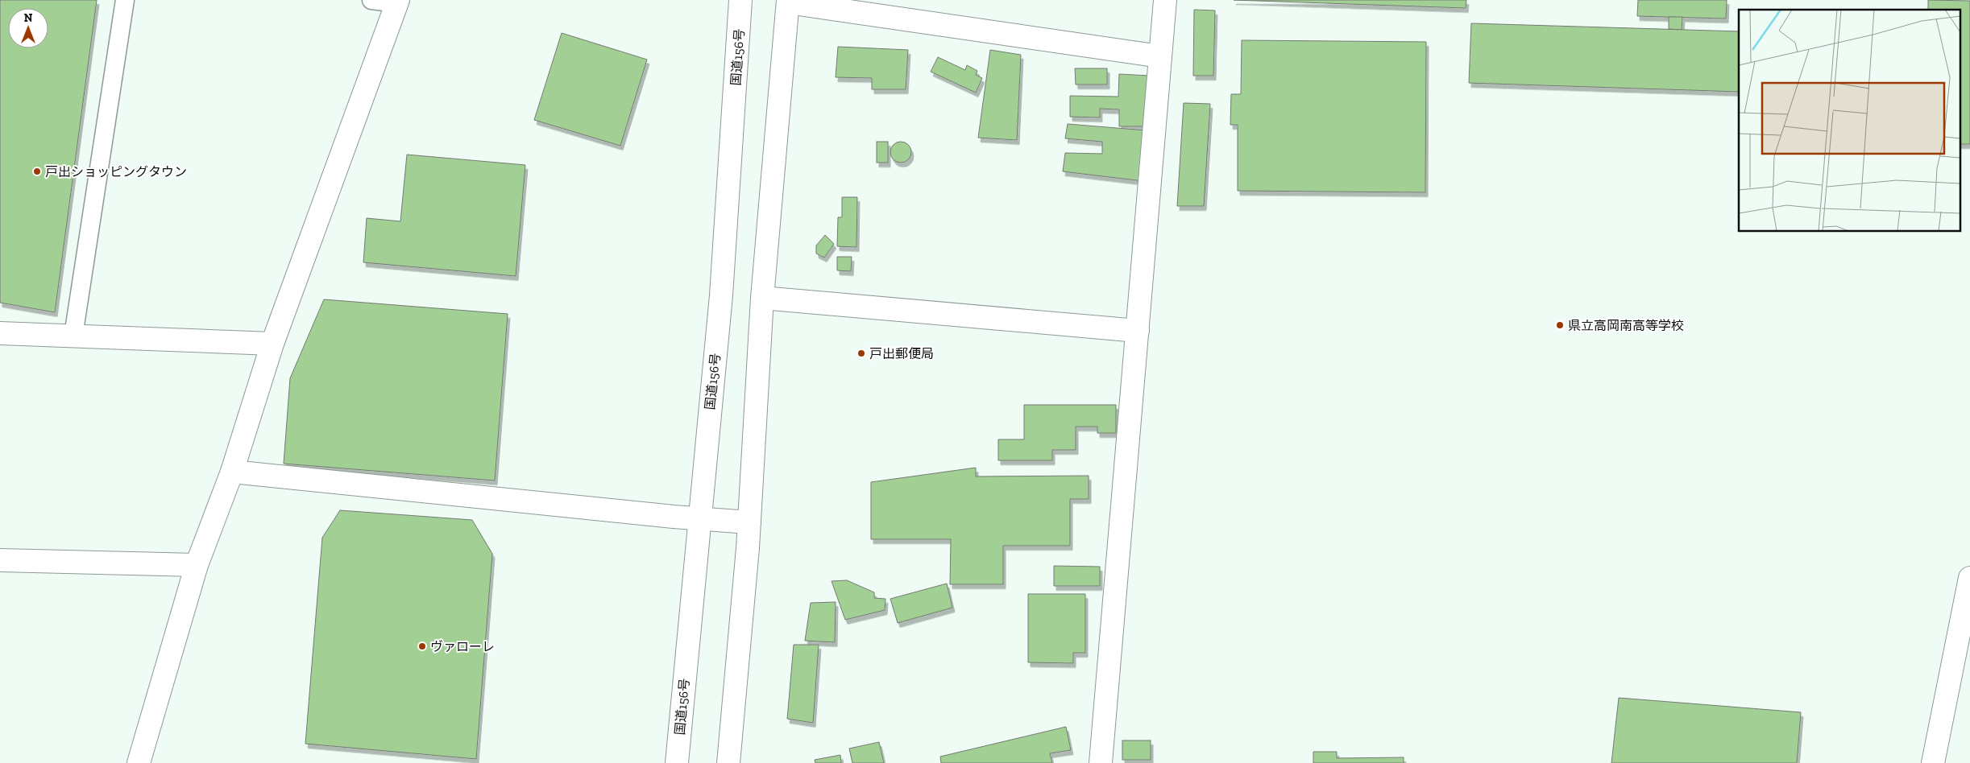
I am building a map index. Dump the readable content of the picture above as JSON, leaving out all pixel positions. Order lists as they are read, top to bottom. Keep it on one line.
{"streets":{"main road":["国道156号"]},"places":["戸出ショッピングタウン","県立高岡南高等学校","戸出郵便局","ヴァローレ"],"north":"top"}
